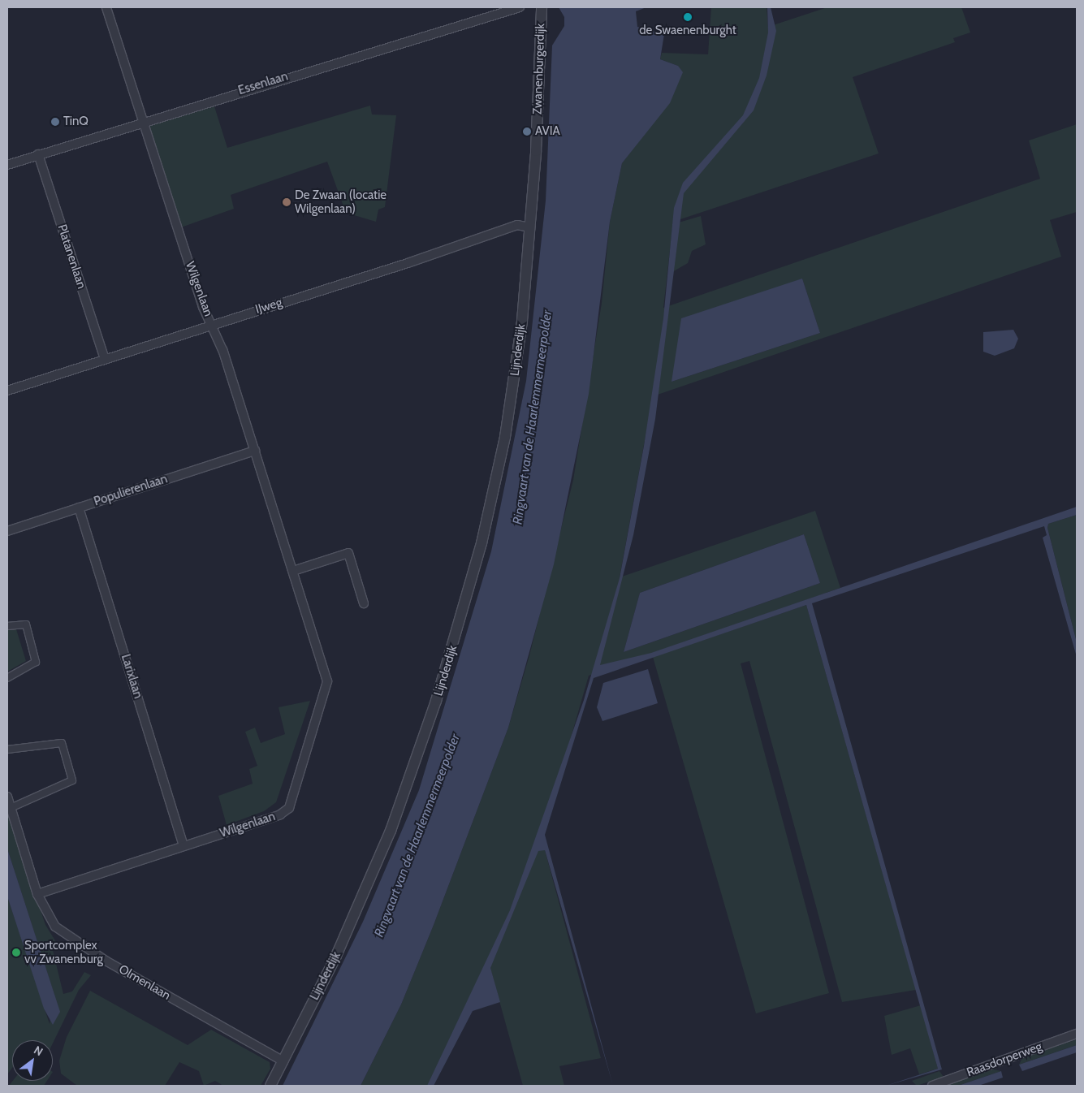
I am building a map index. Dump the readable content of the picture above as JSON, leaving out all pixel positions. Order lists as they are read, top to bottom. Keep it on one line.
{"streets":{"street":["Zwanenburgerdijk","Essenlaan","Platanenlaan","Wilgenlaan","IJweg","Lijnderdijk","Populierenlaan","Larixlaan","Olmenlaan","Raasdorperweg"]},"crossings":[["Zwanenburgerdijk","IJweg"],["Zwanenburgerdijk","Lijnderdijk"],["Essenlaan","Platanenlaan"],["Essenlaan","Wilgenlaan"],["Platanenlaan","IJweg"],["Wilgenlaan","IJweg"],["Wilgenlaan","Populierenlaan"],["Wilgenlaan","Larixlaan"],["Wilgenlaan","Olmenlaan"],["IJweg","Lijnderdijk"],["Lijnderdijk","Olmenlaan"],["Populierenlaan","Larixlaan"]],"water":["Ringvaart van de Haarlemmermeerpolder"],"places":["de Swaenenburght","TinQ","AVIA","De Zwaan (locatie Wilgenlaan)","Sportcomplex vv Zwanenburg"],"north":"top right"}
